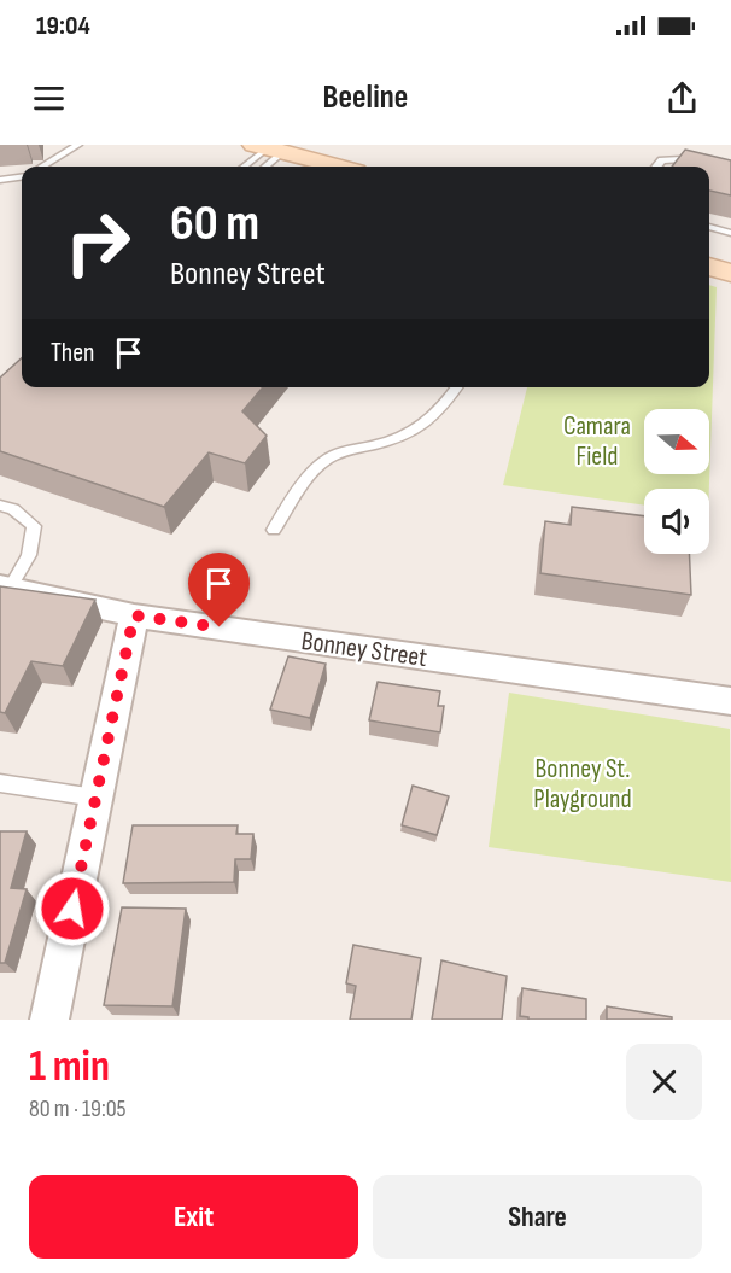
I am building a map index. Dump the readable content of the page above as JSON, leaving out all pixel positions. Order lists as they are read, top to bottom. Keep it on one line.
{"streets":{"street":["Bonney Street"]},"parks":["Camara Field","Bonney St. Playground"],"north":"right","page":{"status":"19:04","header":"Beeline","turn":["60 m","Bonney Street"],"then":"Then","heading":["1 min","80 m · 19:05"],"buttons":["Exit","Share"]}}
